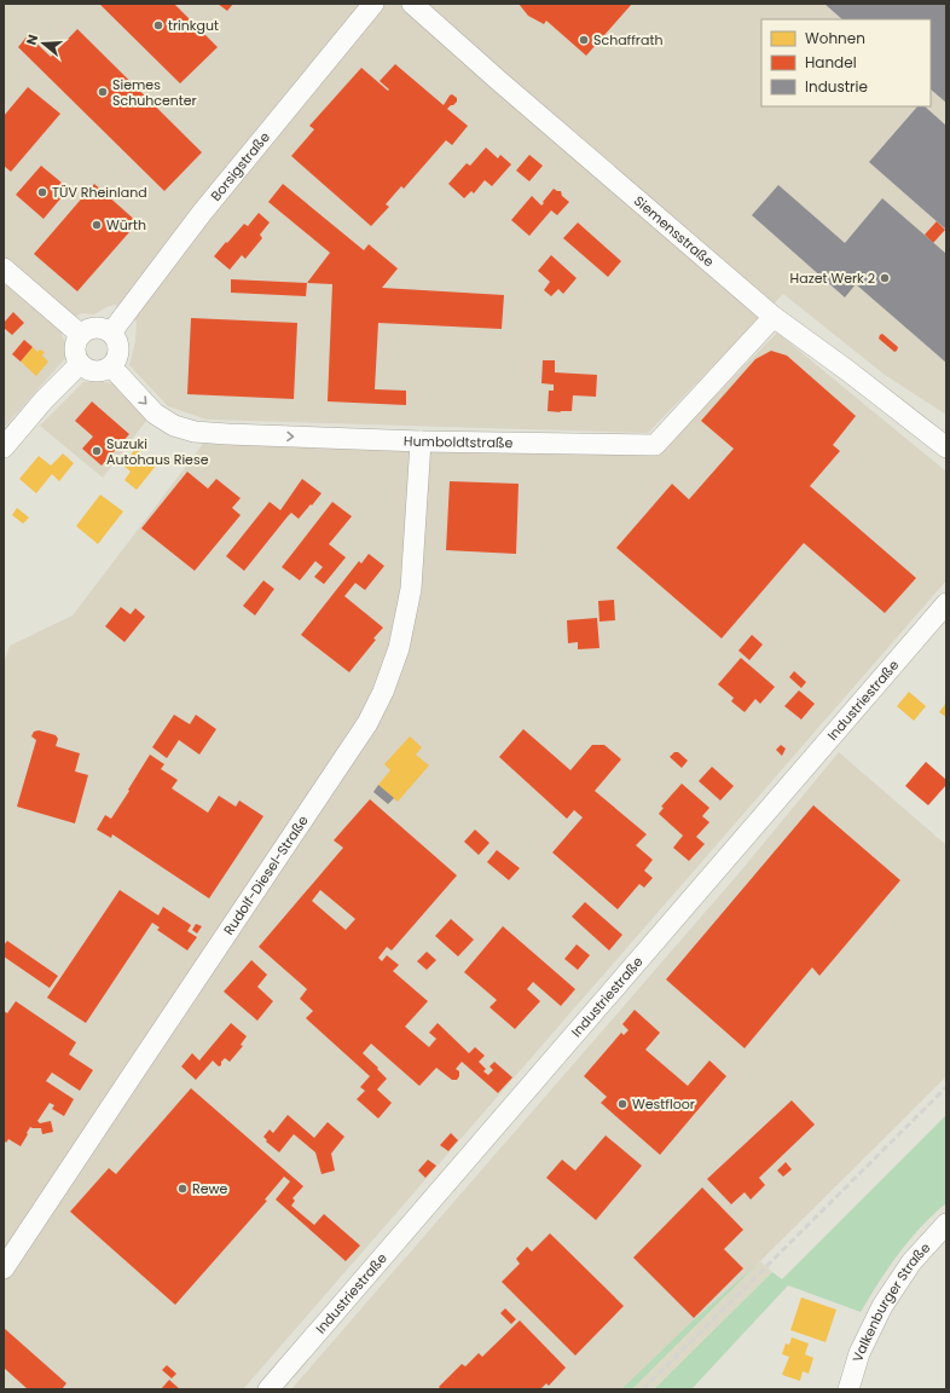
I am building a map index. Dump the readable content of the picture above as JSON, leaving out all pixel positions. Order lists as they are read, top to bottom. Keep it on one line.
{"streets":{"street":["Borsigstraße","Siemensstraße","Humboldtstraße","Industriestraße","Rudolf-Diesel-Straße","Valkenburger Straße"]},"crossings":[["Borsigstraße","Humboldtstraße"],["Siemensstraße","Humboldtstraße"],["Humboldtstraße","Rudolf-Diesel-Straße"]],"one_way":["Humboldtstraße"],"places":["trinkgut","Schaffrath","Siemes Schuhcenter","TÜV Rheinland","Würth","Hazet Werk 2","Suzuki Autohaus Riese","Westfloor","Rewe"],"legend":["Wohnen","Handel","Industrie"],"north":"left"}
